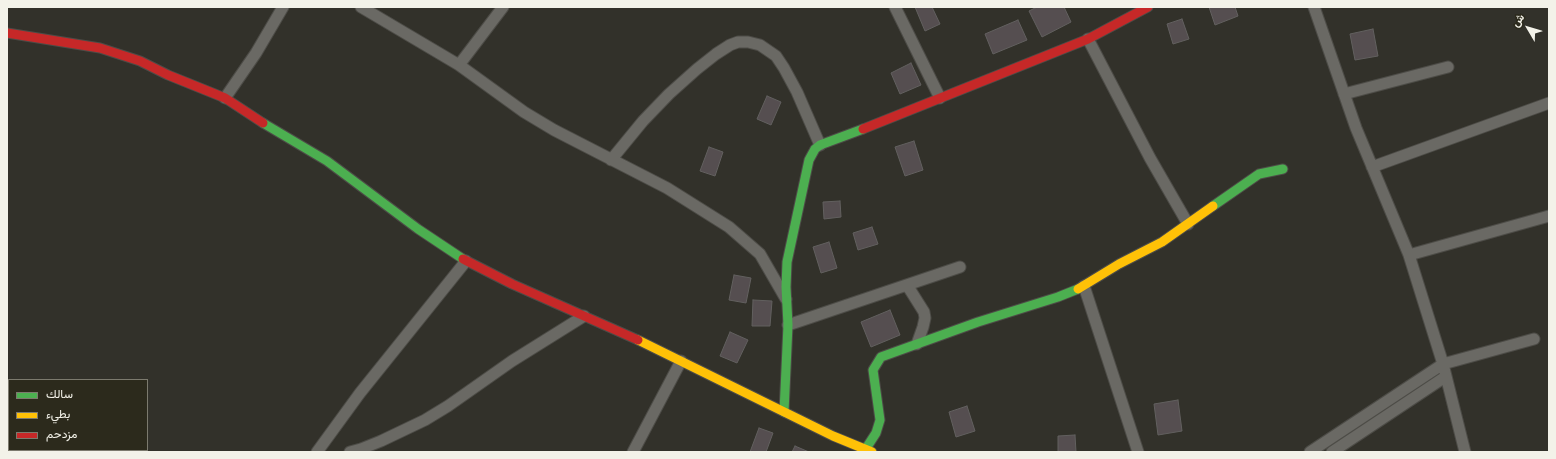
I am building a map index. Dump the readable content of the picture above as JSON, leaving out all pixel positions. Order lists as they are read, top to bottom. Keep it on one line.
{"legend":["سالك","بطيء","مزدحم"],"north":"top left"}
